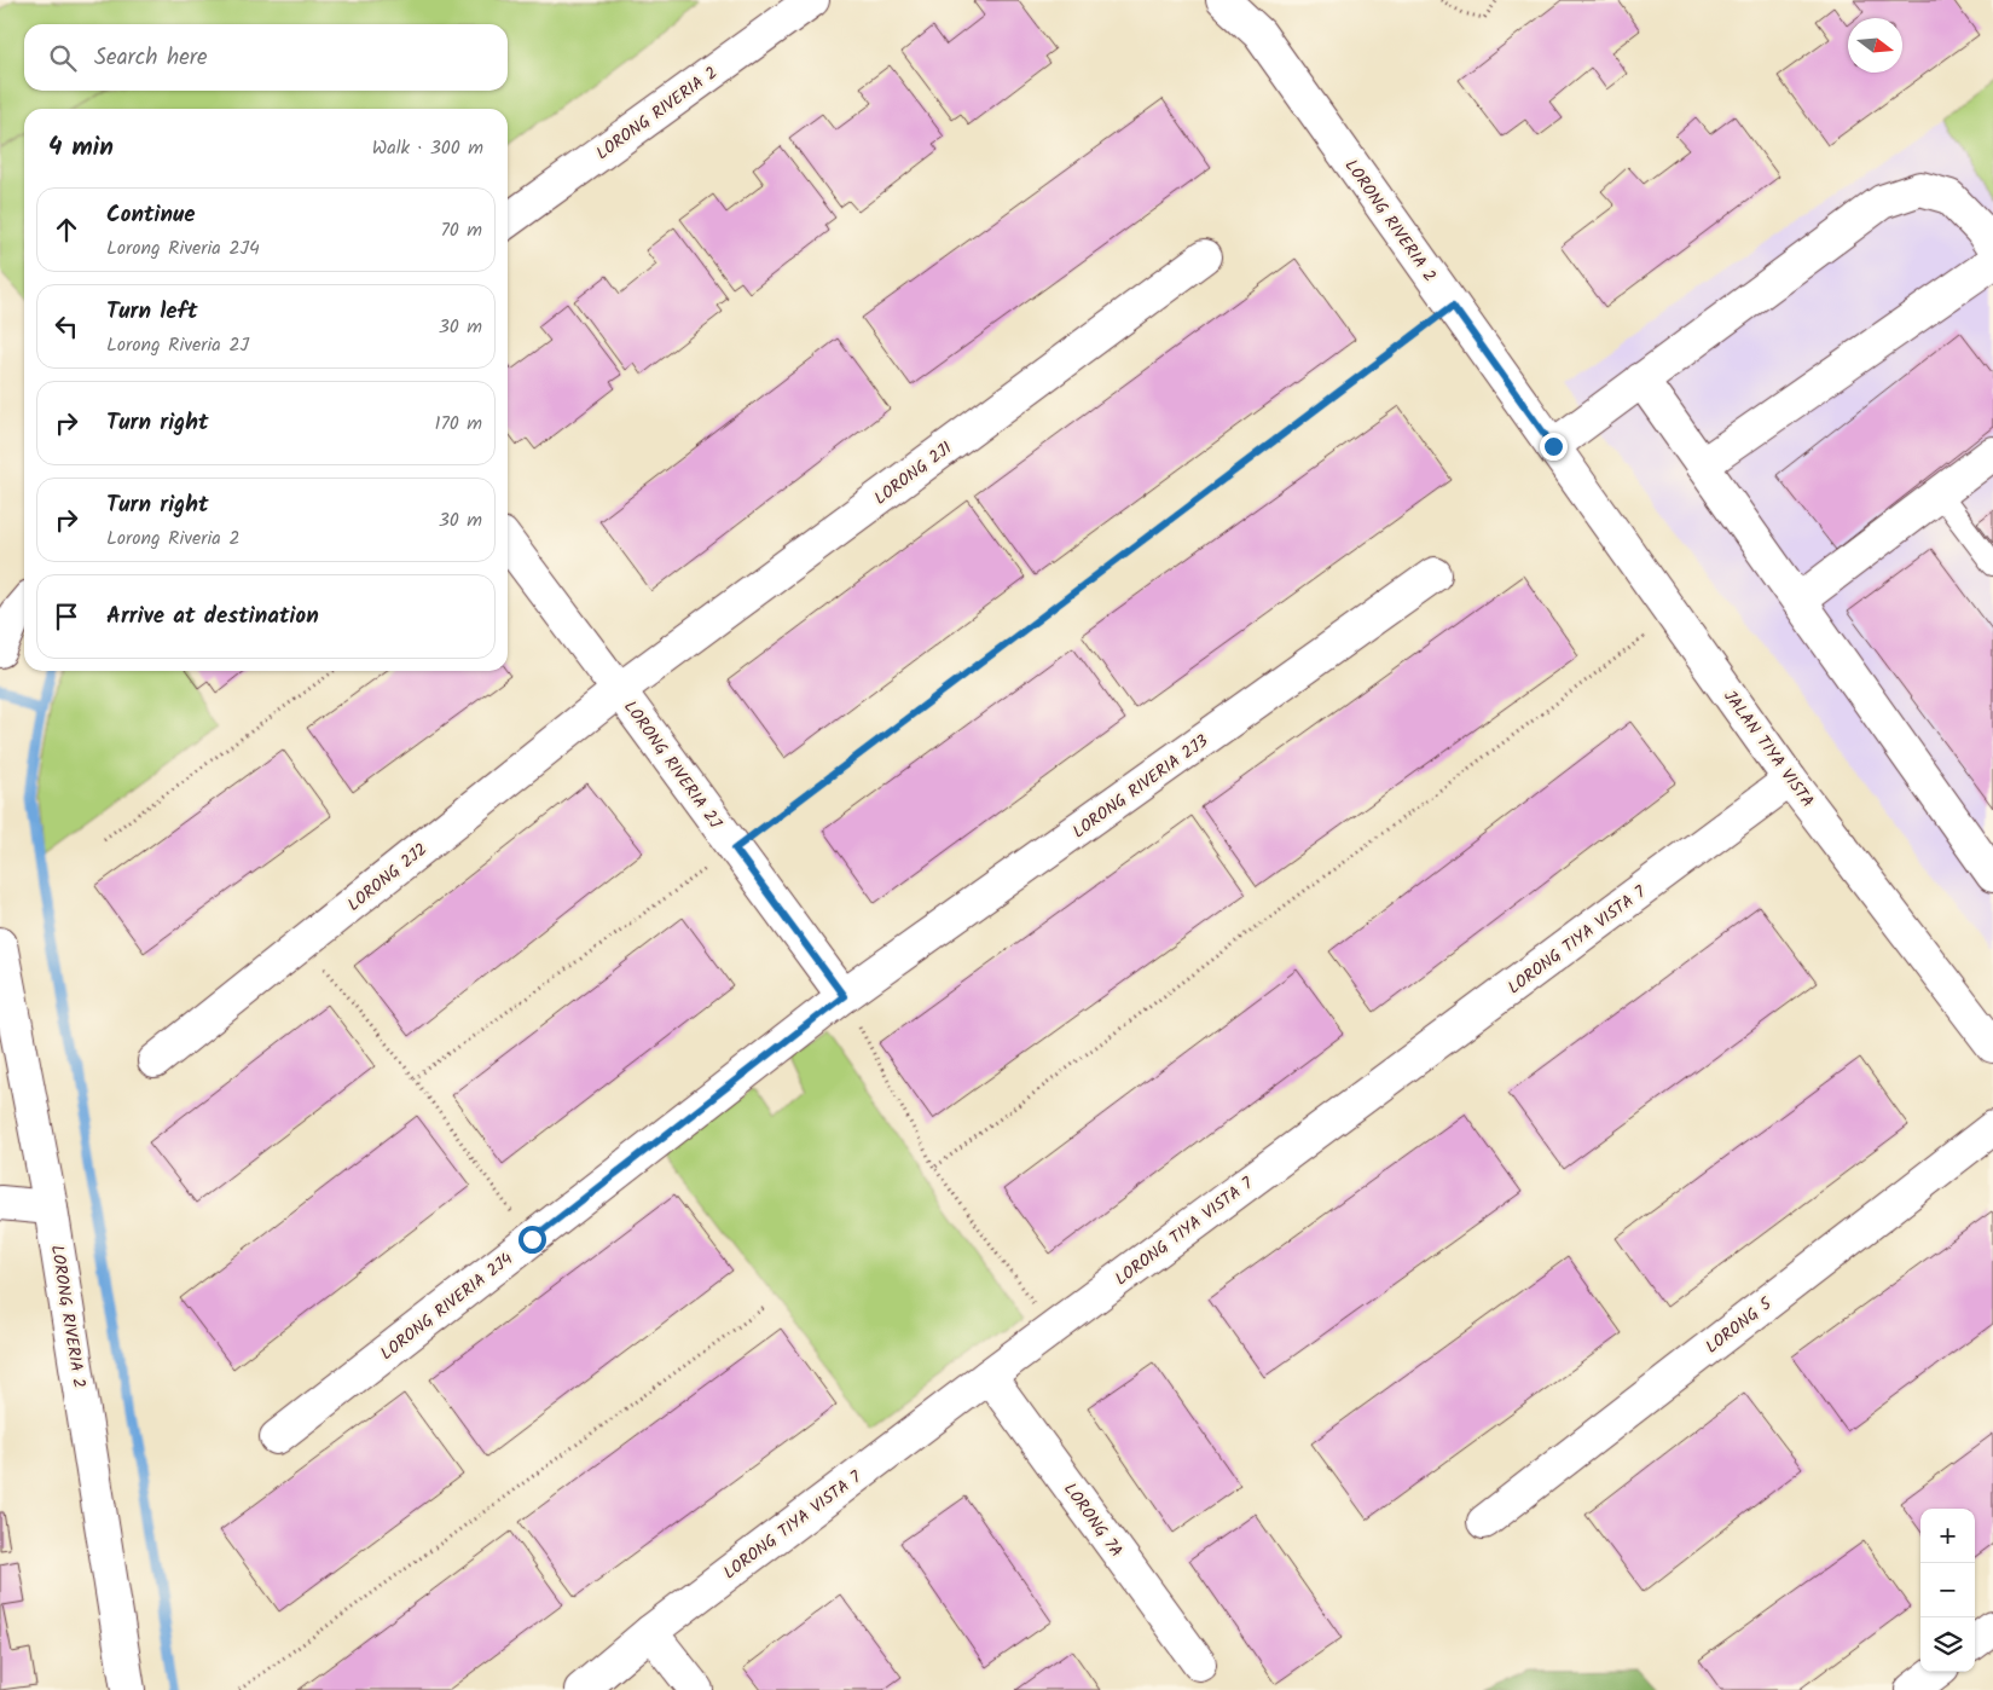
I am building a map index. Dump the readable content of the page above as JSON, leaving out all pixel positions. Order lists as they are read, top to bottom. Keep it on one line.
{"streets":{"street":["LORONG RIVERIA 2","LORONG 2J1","JALAN TIYA VISTA","LORONG RIVERIA 2J","LORONG RIVERIA 2J3","LORONG 2J2","LORONG TIYA VISTA 7","LORONG RIVERIA 2J4","LORONG 5","LORONG 7A"]},"crossings":[["LORONG RIVERIA 2","JALAN TIYA VISTA"],["LORONG 2J1","LORONG RIVERIA 2J"],["LORONG 2J1","LORONG 2J2"],["JALAN TIYA VISTA","LORONG TIYA VISTA 7"],["LORONG RIVERIA 2J","LORONG RIVERIA 2J3"],["LORONG RIVERIA 2J","LORONG 2J2"],["LORONG RIVERIA 2J","LORONG RIVERIA 2J4"],["LORONG RIVERIA 2J3","LORONG RIVERIA 2J4"],["LORONG TIYA VISTA 7","LORONG 7A"]],"north":"right","page":{"search":"Search here","heading":["4 min","Walk · 300 m"],"list":[["Continue","Lorong Riveria 2J4","70 m"],["Turn left","Lorong Riveria 2J","30 m"],["Turn right","170 m"],["Turn right","Lorong Riveria 2","30 m"],"Arrive at destination"],"map_buttons":["+","−"]}}
